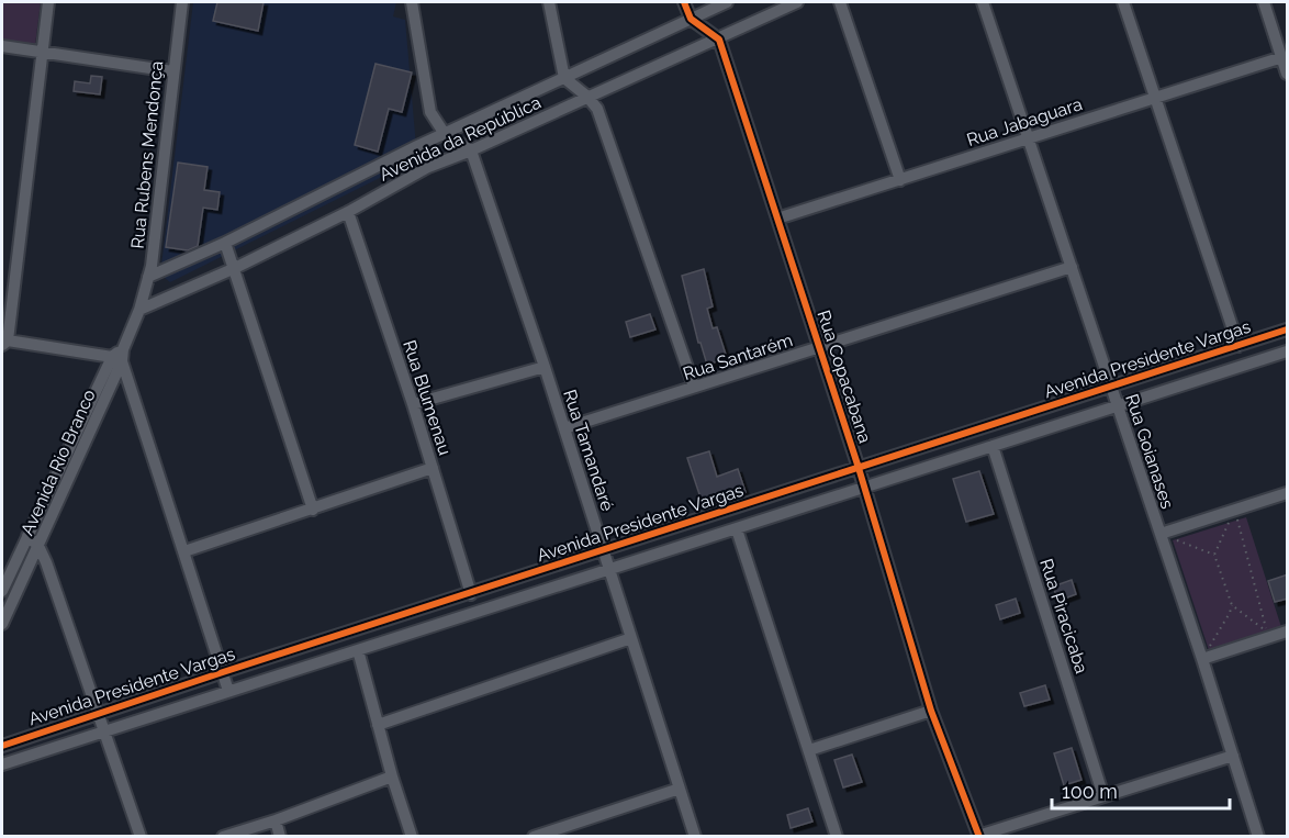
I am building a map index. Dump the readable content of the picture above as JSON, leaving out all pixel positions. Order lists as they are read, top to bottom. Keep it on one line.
{"streets":{"street":["Rua Jabaguara","Avenida da República","Rua Rubens Mendonça","Rua Santarém","Avenida Presidente Vargas","Rua Copacabana","Rua Blumenau","Rua Tamandaré","Rua Goianases","Avenida Rio Branco","Rua Piracicaba"]},"crossings":[["Rua Jabaguara","Rua Copacabana"],["Rua Jabaguara","Rua Goianases"],["Avenida da República","Rua Rubens Mendonça"],["Avenida da República","Rua Copacabana"],["Avenida da República","Rua Blumenau"],["Avenida da República","Rua Tamandaré"],["Avenida da República","Avenida Rio Branco"],["Rua Rubens Mendonça","Avenida Rio Branco"],["Rua Santarém","Rua Copacabana"],["Rua Santarém","Rua Tamandaré"],["Rua Santarém","Rua Goianases"],["Avenida Presidente Vargas","Rua Copacabana"],["Avenida Presidente Vargas","Rua Blumenau"],["Avenida Presidente Vargas","Rua Tamandaré"],["Avenida Presidente Vargas","Rua Goianases"],["Avenida Presidente Vargas","Rua Piracicaba"]],"scale_bar":"100 m"}
